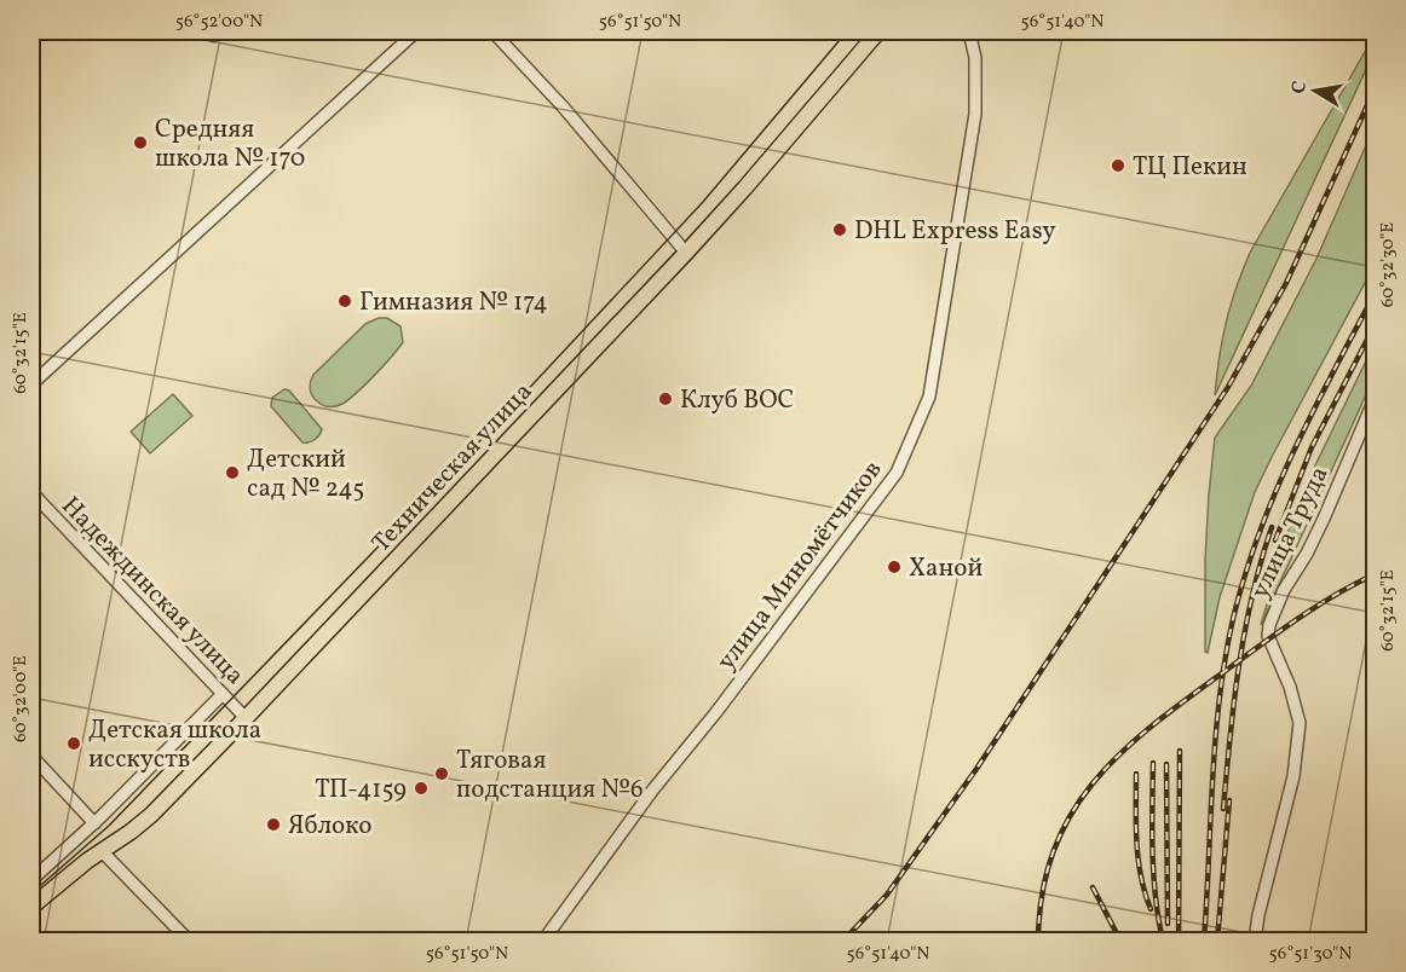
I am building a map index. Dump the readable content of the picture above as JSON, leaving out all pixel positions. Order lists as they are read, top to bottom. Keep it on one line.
{"streets":{"main road":["Техническая улица"],"street":["улица Труда","улица Миномётчиков","Надеждинская улица"]},"crossings":[["Техническая улица","Надеждинская улица"]],"places":["Средняя школа № 170","ТЦ Пекин","DHL Express Easy","Гимназия № 174","Клуб ВОС","Детский сад № 245","Ханой","Детская школа исскуств","Тяговая подстанция №6","ТП-4159","Яблоко"],"north":"left","coordinates":["56°52'00\"N","56°51'50\"N","56°51'40\"N","60°32'30\"E","60°32'15\"E","60°32'00\"E","56°51'30\"N"]}
